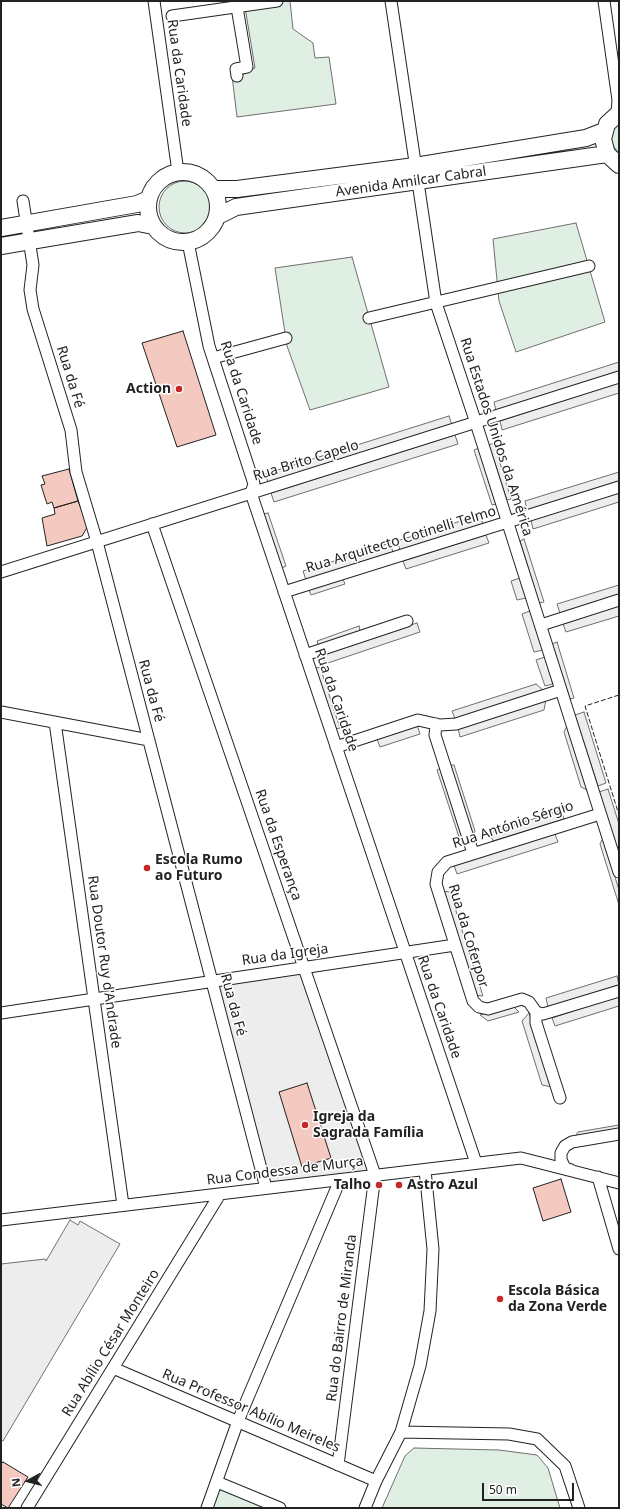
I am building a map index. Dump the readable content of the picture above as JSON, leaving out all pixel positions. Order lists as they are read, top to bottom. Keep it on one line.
{"streets":{"street":["Rua da Caridade","Avenida Amilcar Cabral","Rua da Fé","Rua Estados Unidos da América","Rua Brito Capelo","Rua Arquitecto Cotinelli Telmo","Rua António Sérgio","Rua da Esperança","Rua da Coferpor","Rua da Igreja","Rua Doutor Ruy d'Andrade","Rua Condessa de Murça","Rua do Bairro de Miranda","Rua Abílio César Monteiro","Rua Professor Abílio Meireles"]},"crossings":[["Rua da Caridade","Avenida Amilcar Cabral"],["Rua da Caridade","Rua Brito Capelo"],["Rua da Caridade","Rua Arquitecto Cotinelli Telmo"],["Rua da Caridade","Rua da Igreja"],["Rua da Caridade","Rua Condessa de Murça"],["Avenida Amilcar Cabral","Rua Estados Unidos da América"],["Rua da Fé","Rua Brito Capelo"],["Rua da Fé","Rua da Igreja"],["Rua da Fé","Rua Condessa de Murça"],["Rua Estados Unidos da América","Rua Brito Capelo"],["Rua Estados Unidos da América","Rua Arquitecto Cotinelli Telmo"],["Rua Estados Unidos da América","Rua António Sérgio"],["Rua Brito Capelo","Rua da Esperança"],["Rua António Sérgio","Rua da Coferpor"],["Rua da Esperança","Rua da Igreja"],["Rua da Esperança","Rua Condessa de Murça"],["Rua da Esperança","Rua do Bairro de Miranda"],["Rua da Coferpor","Rua da Igreja"],["Rua da Igreja","Rua Doutor Ruy d'Andrade"],["Rua Doutor Ruy d'Andrade","Rua Condessa de Murça"],["Rua Condessa de Murça","Rua do Bairro de Miranda"],["Rua Condessa de Murça","Rua Abílio César Monteiro"],["Rua do Bairro de Miranda","Rua Professor Abílio Meireles"],["Rua Abílio César Monteiro","Rua Professor Abílio Meireles"]],"places":["Action","Escola Rumo ao Futuro","Igreja da Sagrada Família","Talho","Astro Azul","Escola Básica da Zona Verde"],"scale_bar":"50 m","north":"left"}
